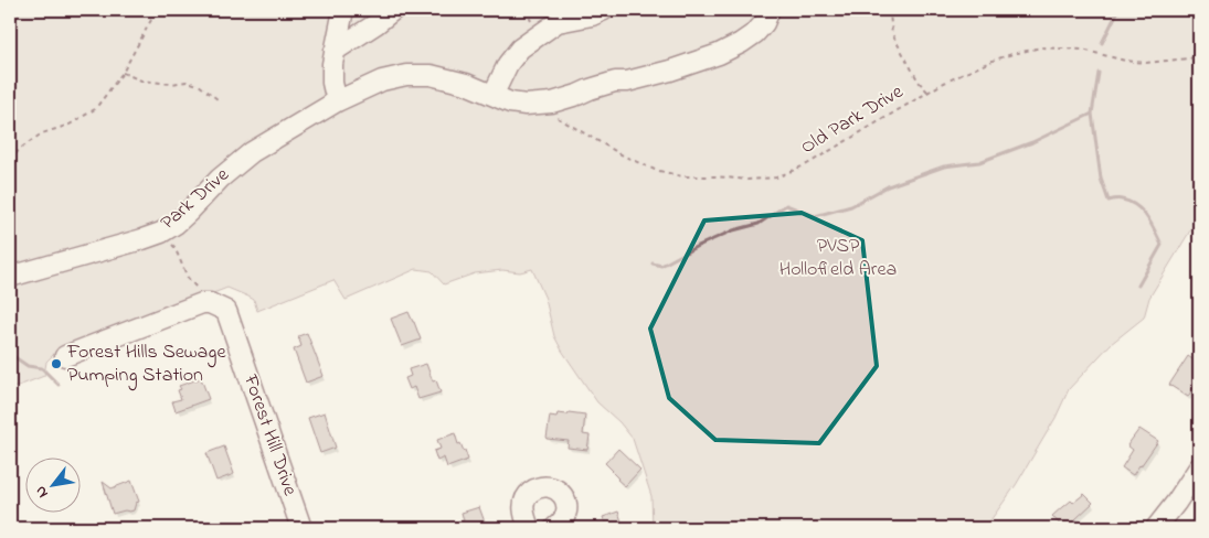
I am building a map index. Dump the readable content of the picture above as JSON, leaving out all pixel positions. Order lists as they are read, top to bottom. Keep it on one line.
{"streets":{"street":["Park Drive","Forest Hill Drive"],"path":["Old Park Drive"]},"parks":["PVSP Hollofield Area"],"places":["Forest Hills Sewage Pumping Station"],"north":"bottom left"}
